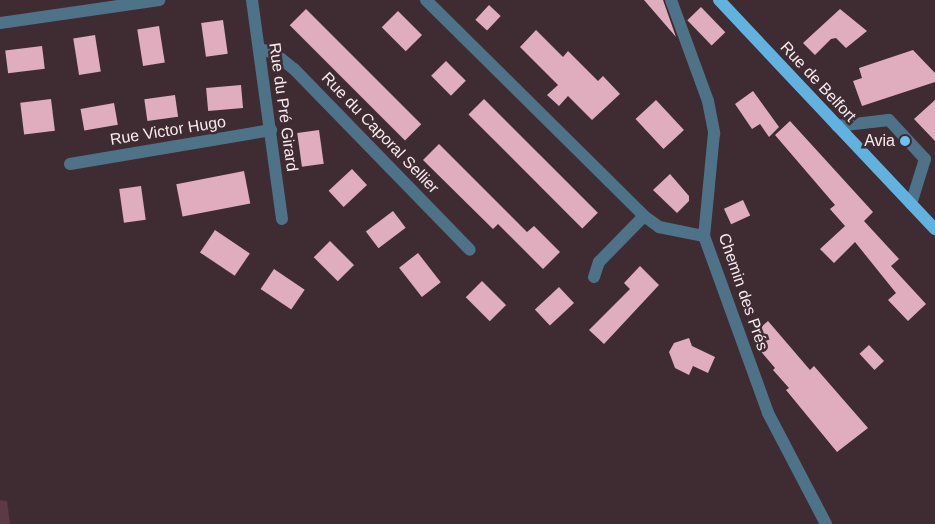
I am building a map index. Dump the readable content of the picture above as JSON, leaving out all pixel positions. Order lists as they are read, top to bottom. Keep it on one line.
{"streets":{"main road":["Rue de Belfort"],"street":["Rue du Pré Girard","Rue Victor Hugo","Rue du Caporal Sellier","Chemin des Prés"]},"crossings":[["Rue du Pré Girard","Rue Victor Hugo"],["Rue du Pré Girard","Rue du Caporal Sellier"]],"places":["Avia"]}
